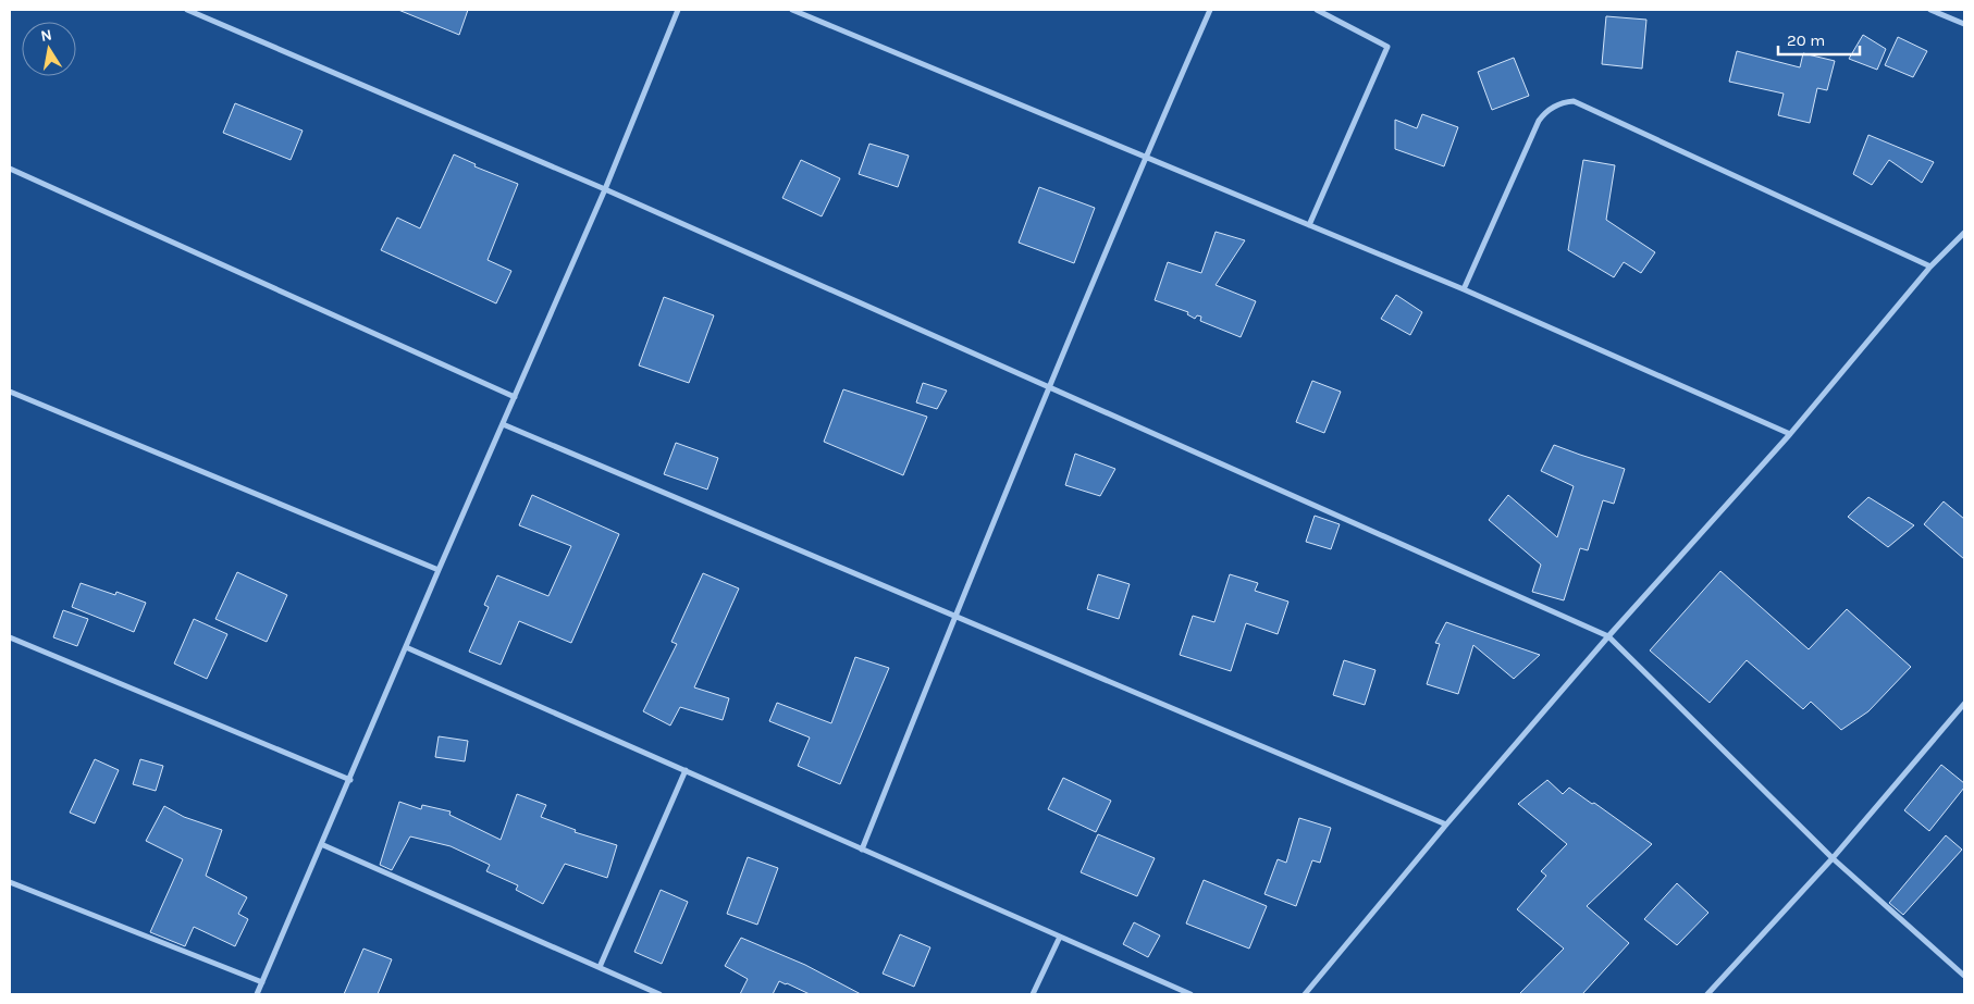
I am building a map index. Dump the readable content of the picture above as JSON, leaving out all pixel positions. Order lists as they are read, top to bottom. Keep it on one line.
{"scale_bar":"20 m","north":"top"}
